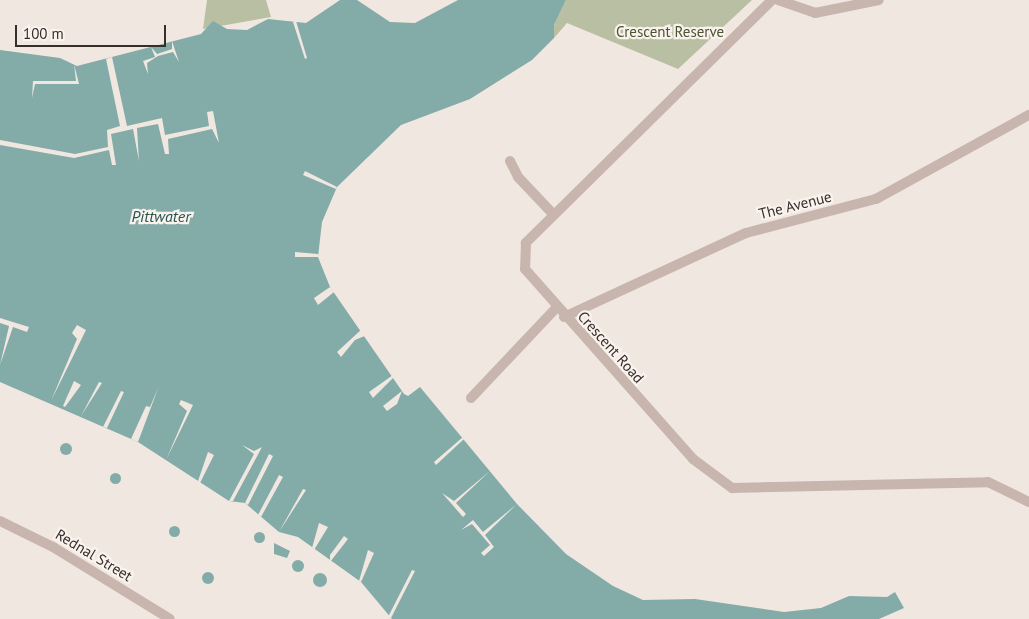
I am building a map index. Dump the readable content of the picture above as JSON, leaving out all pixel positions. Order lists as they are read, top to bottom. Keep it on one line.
{"streets":{"street":["The Avenue","Crescent Road","Rednal Street"]},"crossings":[["The Avenue","Crescent Road"]],"water":["Pittwater"],"parks":["Crescent Reserve"],"scale_bar":"100 m"}
